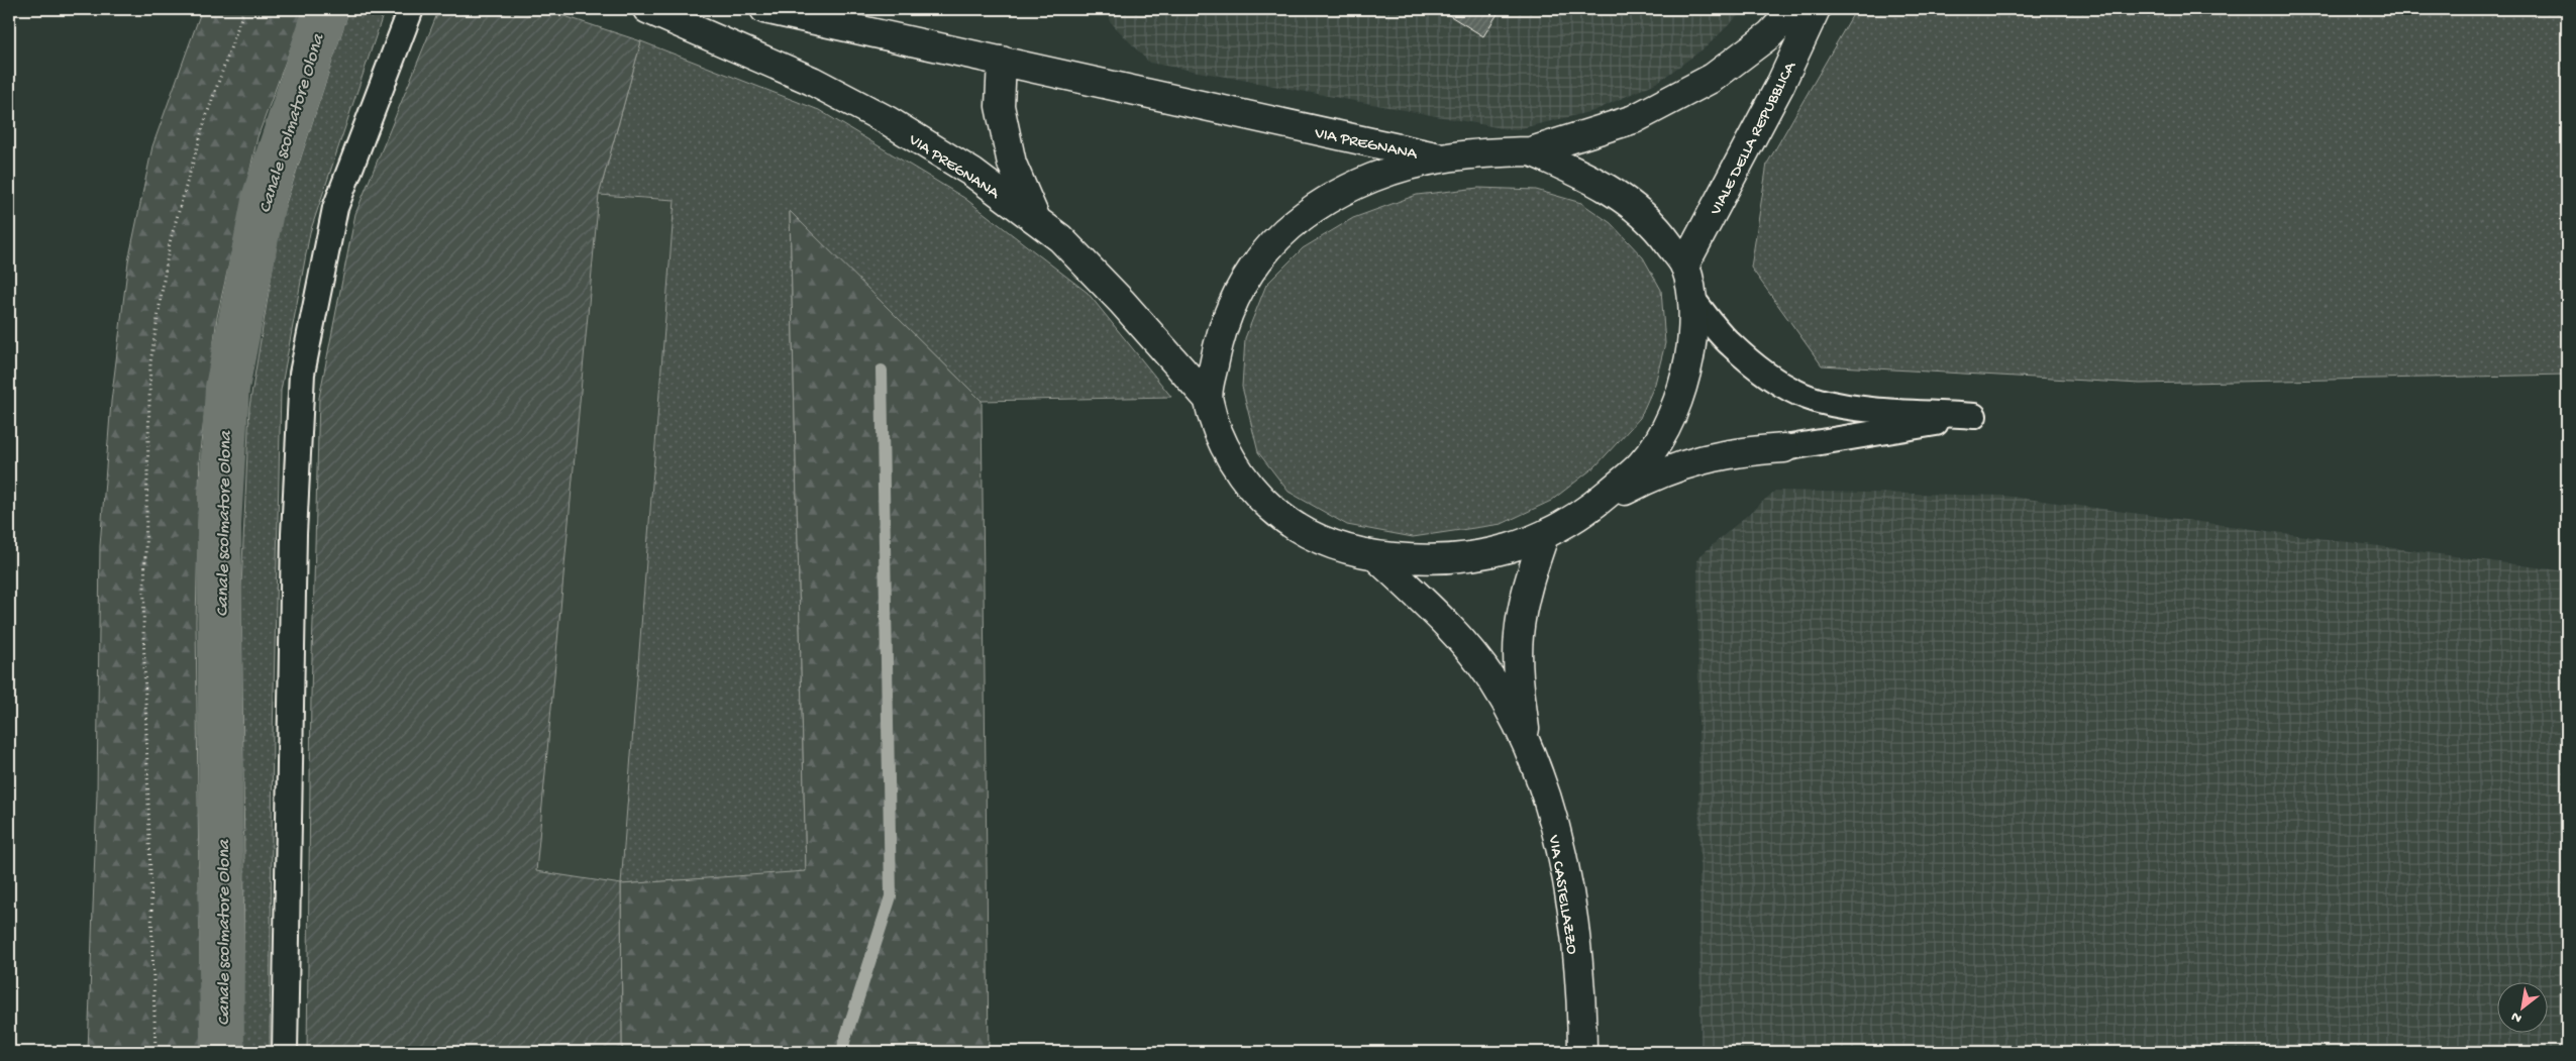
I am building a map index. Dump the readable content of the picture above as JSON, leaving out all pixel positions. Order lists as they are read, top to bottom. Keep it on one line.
{"streets":{"street":["VIALE DELLA REPUBBLICA","VIA PREGNANA","VIA CASTELLAZZO"]},"water":["Canale scolmatore Olona"],"north":"bottom left"}
